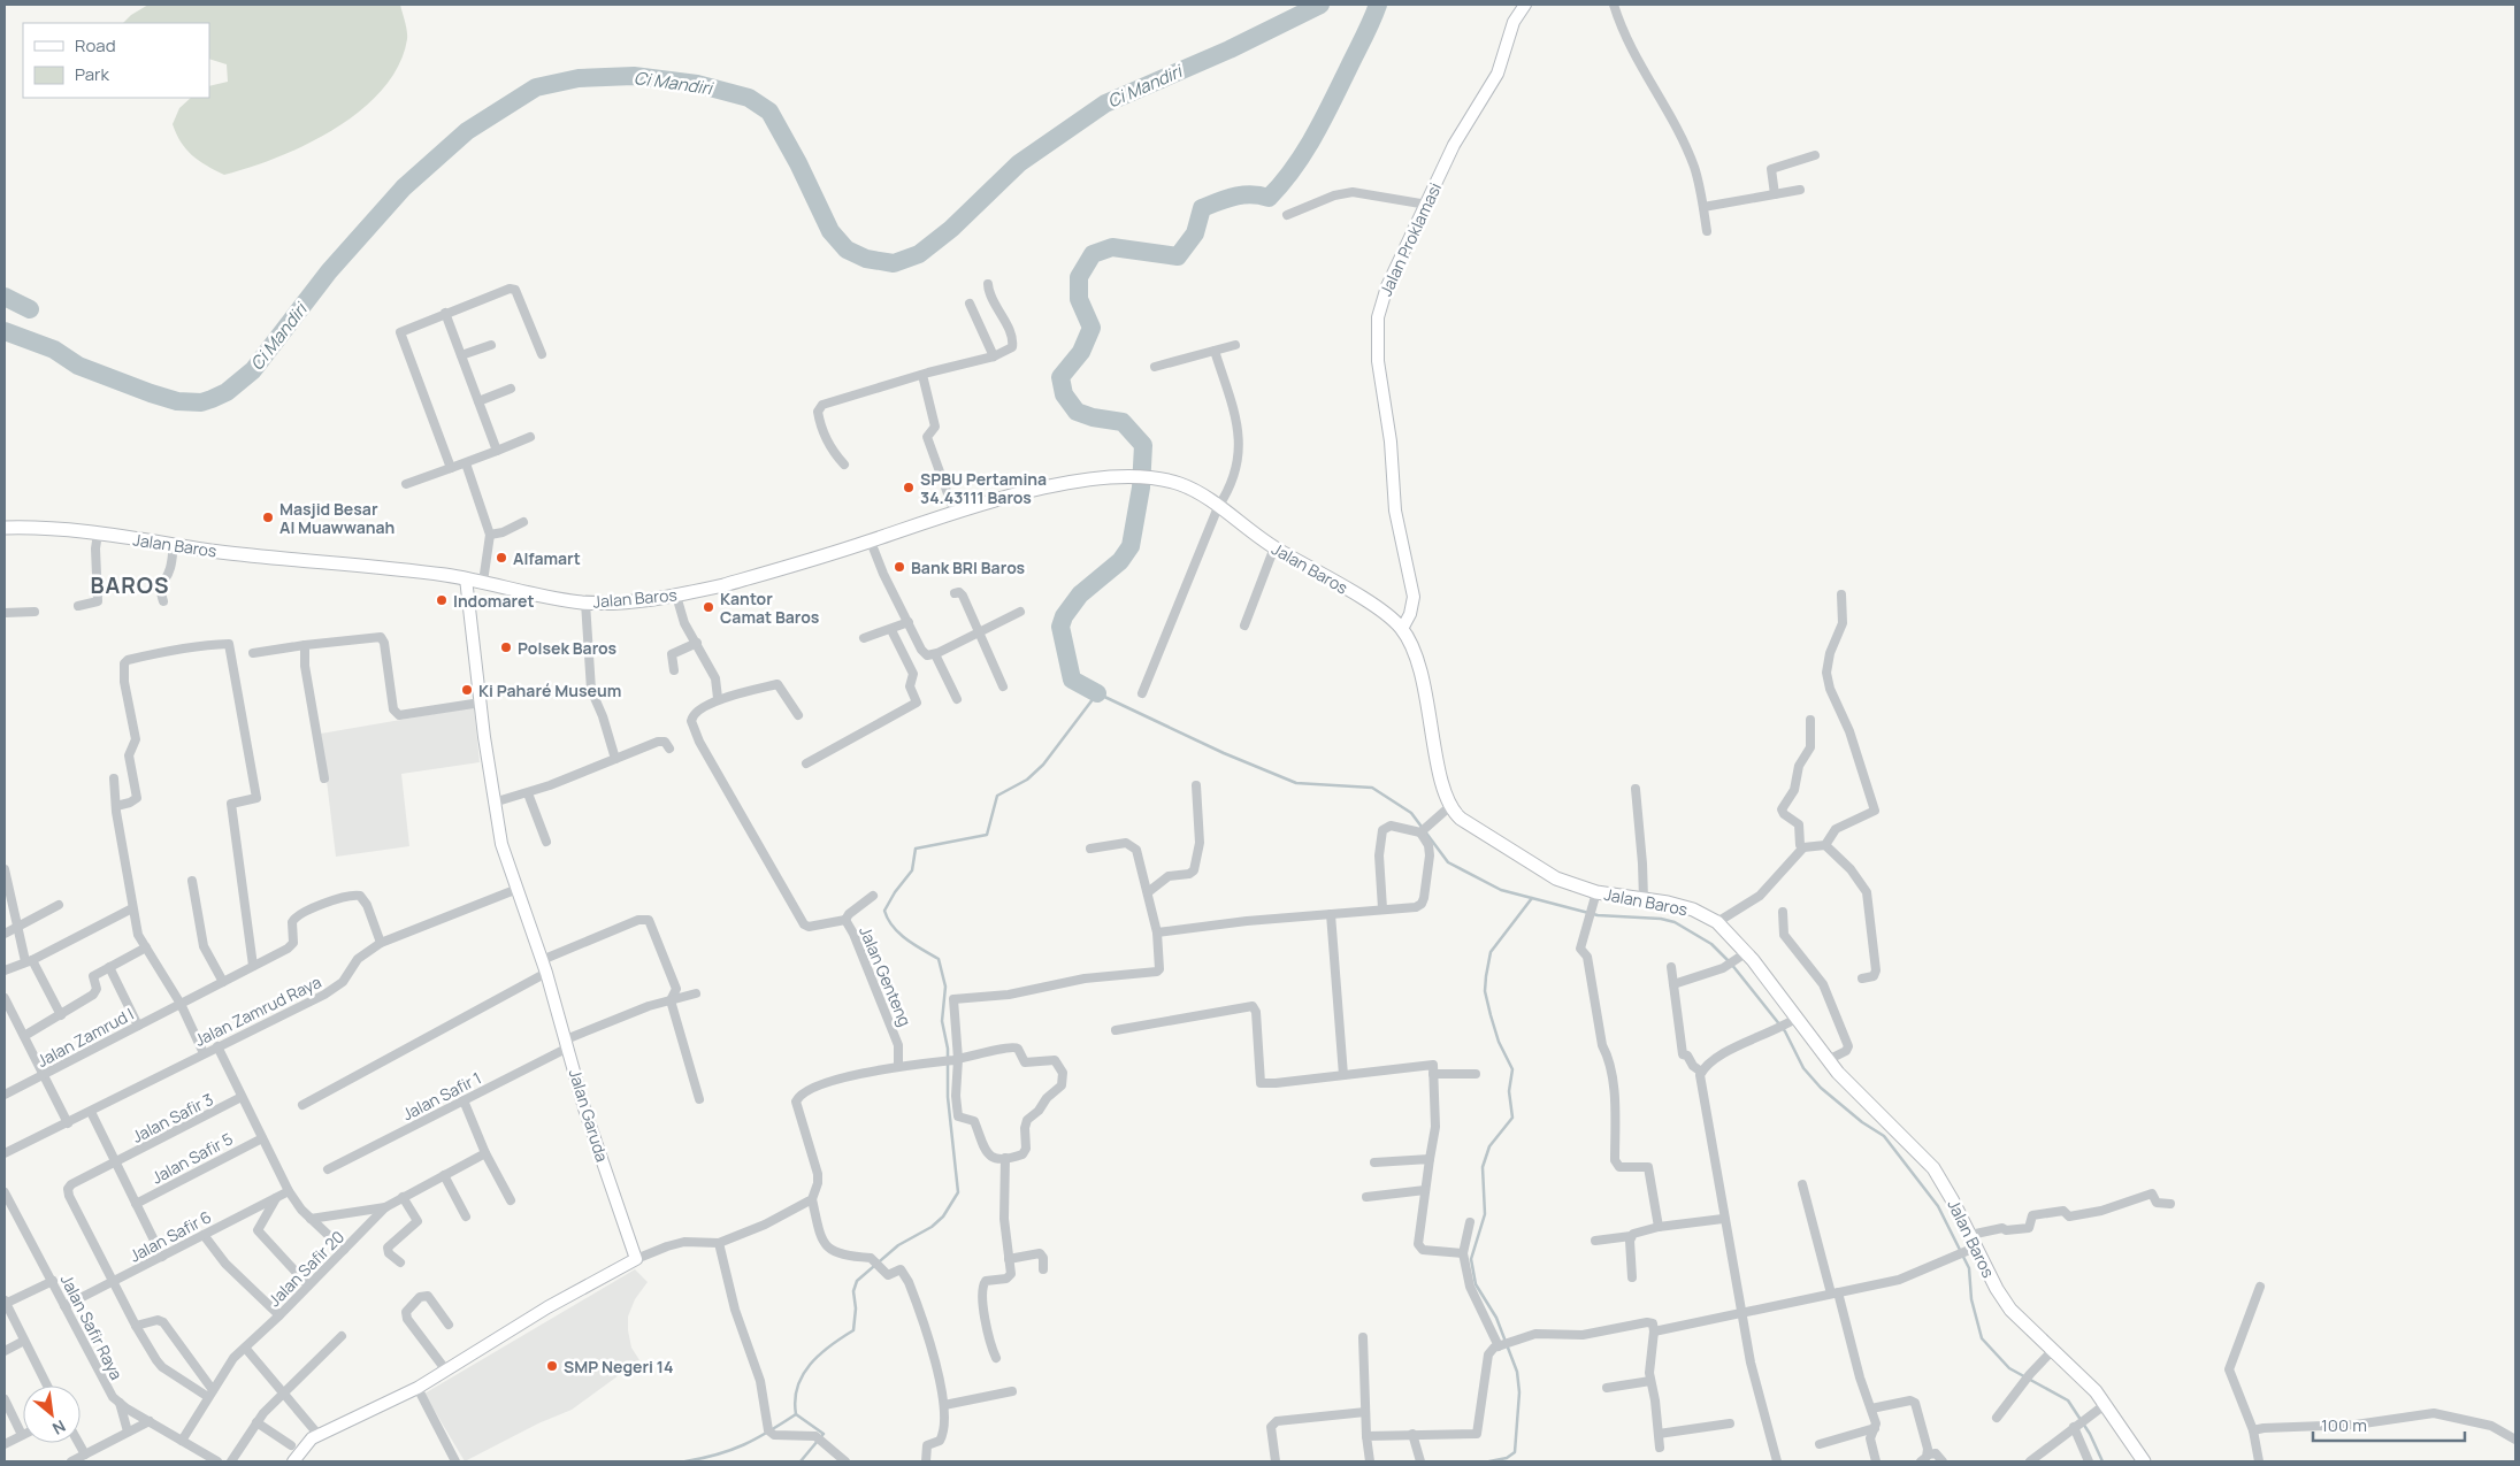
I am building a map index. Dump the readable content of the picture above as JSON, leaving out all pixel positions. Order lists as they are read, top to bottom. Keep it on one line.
{"streets":{"main road":["Jalan Baros"],"street":["Jalan Proklamasi","Jalan Genteng","Jalan Zamrud Raya","Jalan Zamrud I","Jalan Safir 1","Jalan Garuda","Jalan Safir 3","Jalan Safir 5","Jalan Safir 6","Jalan Safir 20","Jalan Safir Raya"]},"crossings":[["Jalan Proklamasi","Jalan Baros"],["Jalan Baros","Jalan Garuda"],["Jalan Zamrud Raya","Jalan Zamrud I"],["Jalan Zamrud Raya","Jalan Garuda"],["Jalan Safir 1","Jalan Garuda"],["Jalan Safir 3","Jalan Safir 6"],["Jalan Safir 6","Jalan Safir Raya"],["Jalan Safir 20","Jalan Safir Raya"]],"districts":["BAROS"],"water":["Ci Mandiri"],"places":["SPBU Pertamina 34.43111 Baros","Masjid Besar Al Muawwanah","Alfamart","Bank BRI Baros","Indomaret","Kantor Camat Baros","Polsek Baros","Ki Paharé Museum","SMP Negeri 14"],"legend":["Road","Park"],"scale_bar":"100 m","north":"bottom right"}
